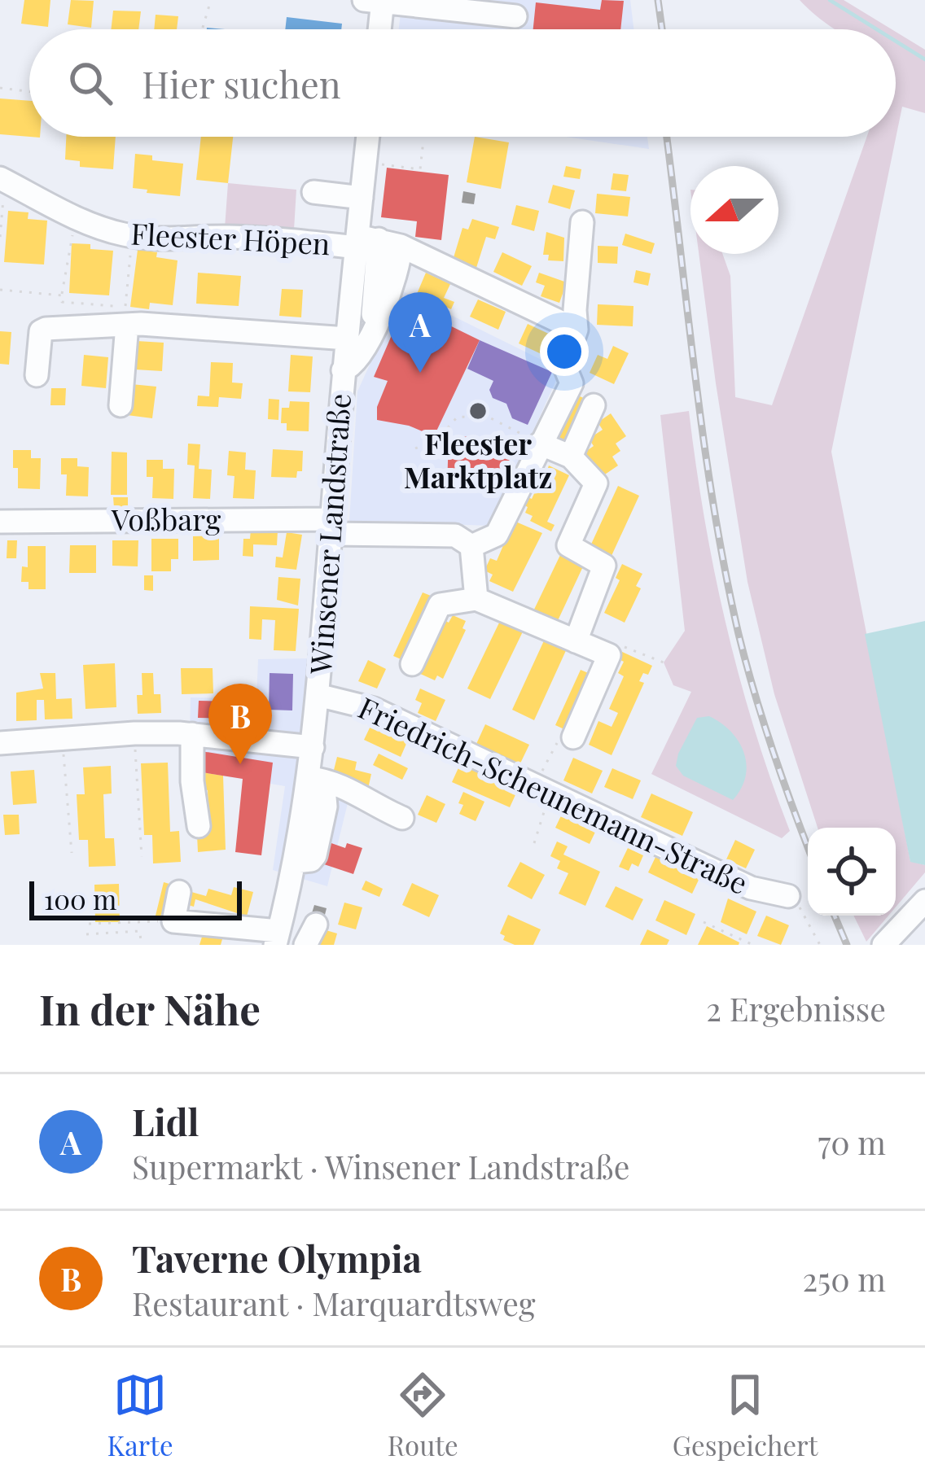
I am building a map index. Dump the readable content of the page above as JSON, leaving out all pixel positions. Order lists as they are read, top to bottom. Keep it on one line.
{"streets":{"street":["Fleester Höpen","Voßbarg","Winsener Landstraße","Friedrich-Scheunemann-Straße"]},"crossings":[["Fleester Höpen","Winsener Landstraße"],["Voßbarg","Winsener Landstraße"],["Winsener Landstraße","Friedrich-Scheunemann-Straße"]],"places":["Fleester Marktplatz"],"scale_bar":"100 m","north":"left","page":{"search":"Hier suchen","pins":["A","B"],"scale":"100 m","heading":["In der Nähe","2 Ergebnisse"],"list":[{"mark":"A","name":"Lidl","note":"Supermarkt · Winsener Landstraße","value":"70 m"},{"mark":"B","name":"Taverne Olympia","note":"Restaurant · Marquardtsweg","value":"250 m"}],"nav":["Karte","Route","Gespeichert"]}}
